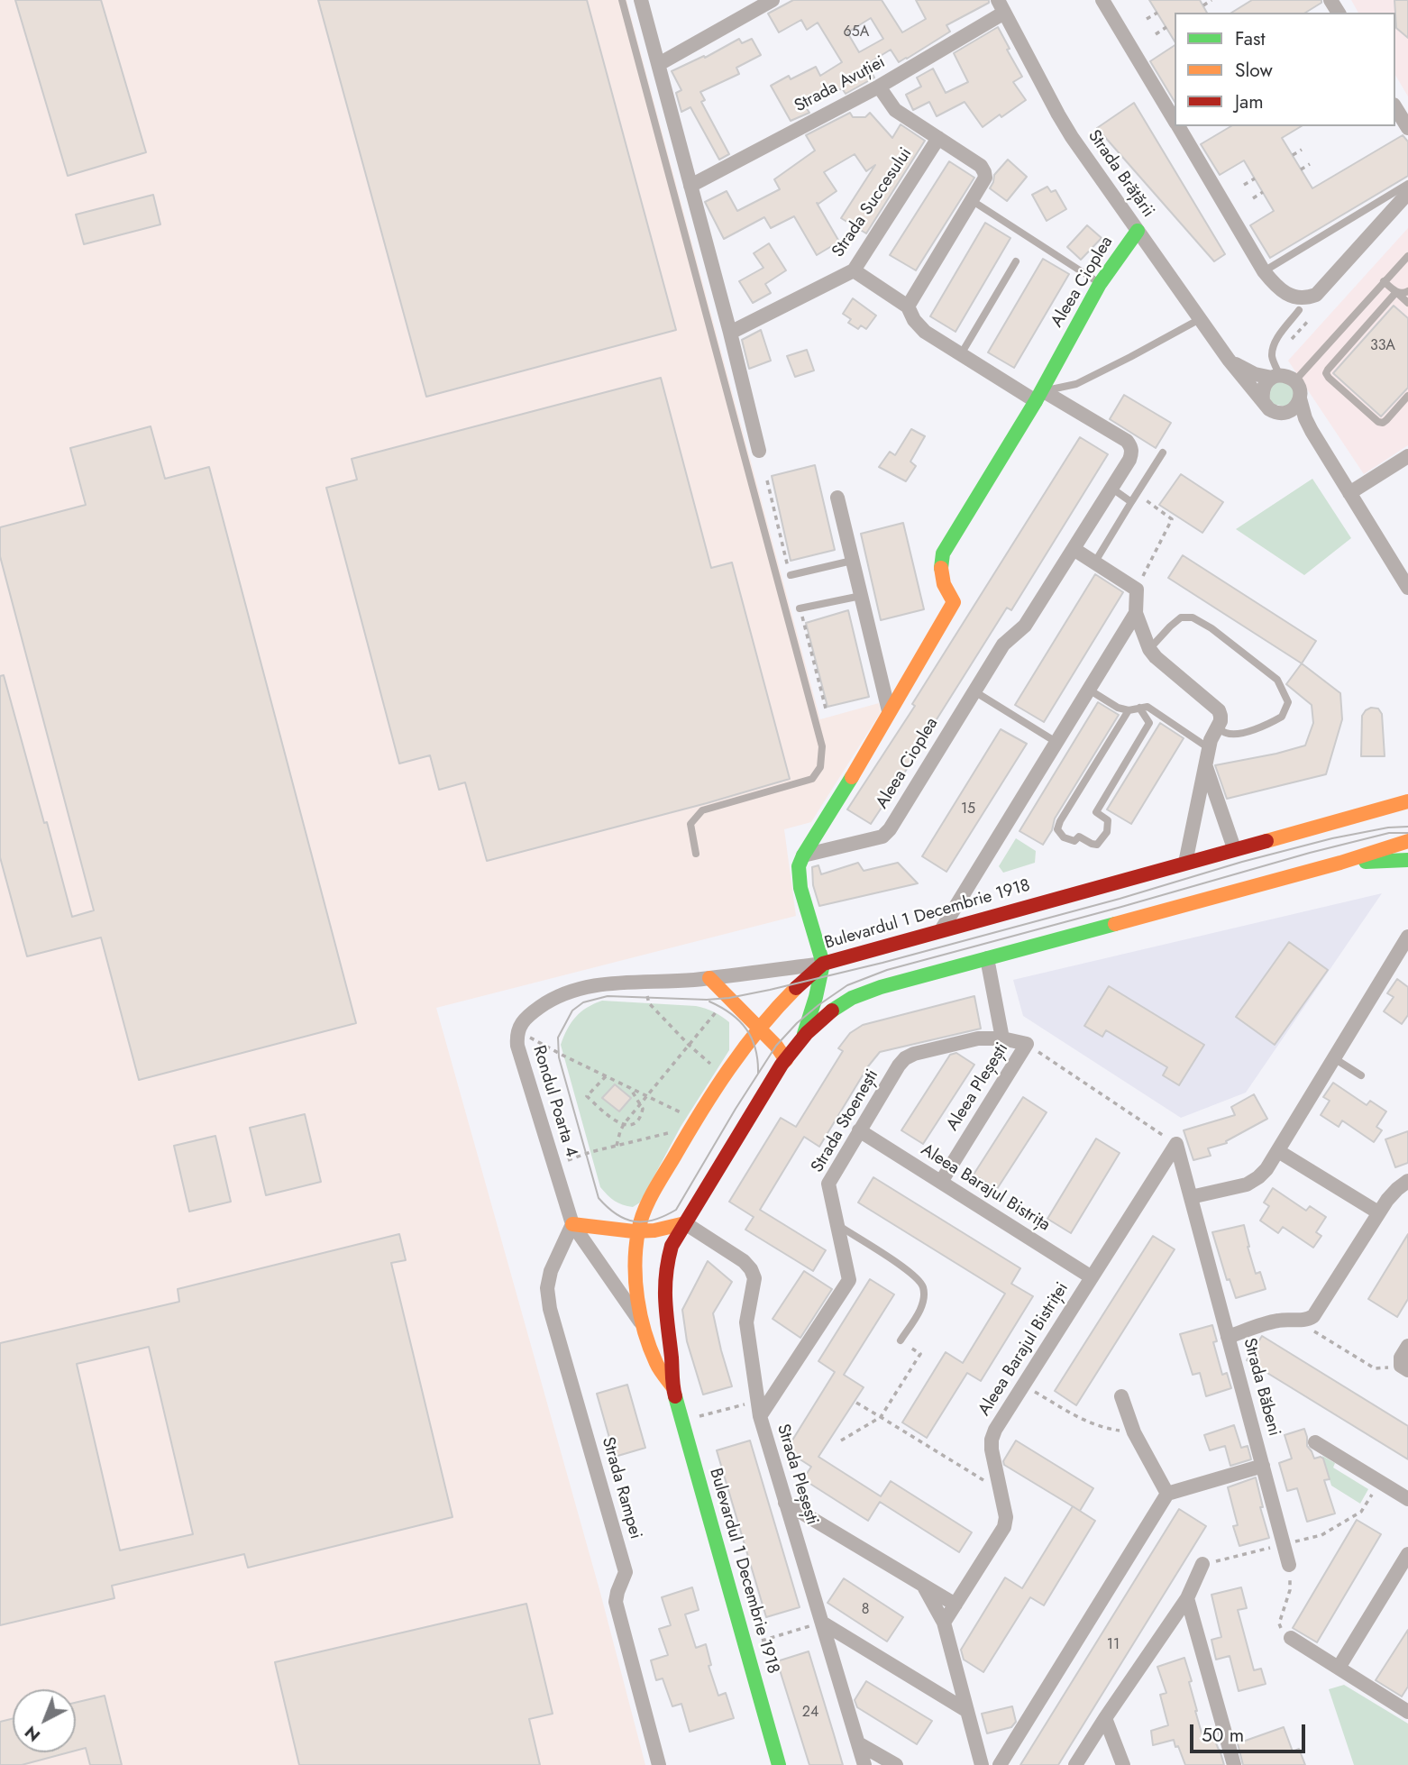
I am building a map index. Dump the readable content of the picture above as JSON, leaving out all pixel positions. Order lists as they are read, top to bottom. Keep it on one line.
{"streets":{"main road":["Aleea Cioplea","Bulevardul 1 Decembrie 1918"],"street":["Strada Avuției","Strada Brățării","Strada Succesului","Aleea Pleșești","Rondul Poarta 4","Strada Stoenești","Aleea Barajul Bistrița","Aleea Barajul Bistriței","Strada Băbeni","Strada Pleșești","Strada Rampei"]},"crossings":[["Strada Avuției","Strada Brățării"],["Strada Brățării","Aleea Cioplea"],["Strada Succesului","Aleea Cioplea"],["Bulevardul 1 Decembrie 1918","Rondul Poarta 4"],["Bulevardul 1 Decembrie 1918","Strada Pleșești"],["Aleea Pleșești","Strada Stoenești"],["Aleea Pleșești","Aleea Barajul Bistrița"],["Rondul Poarta 4","Strada Rampei"],["Strada Stoenești","Aleea Barajul Bistrița"],["Strada Stoenești","Strada Pleșești"],["Aleea Barajul Bistrița","Aleea Barajul Bistriței"],["Aleea Barajul Bistriței","Strada Băbeni"]],"house_numbers":["65A","33A","15","8","11","24"],"legend":["Fast","Slow","Jam"],"scale_bar":"50 m","north":"bottom left"}
